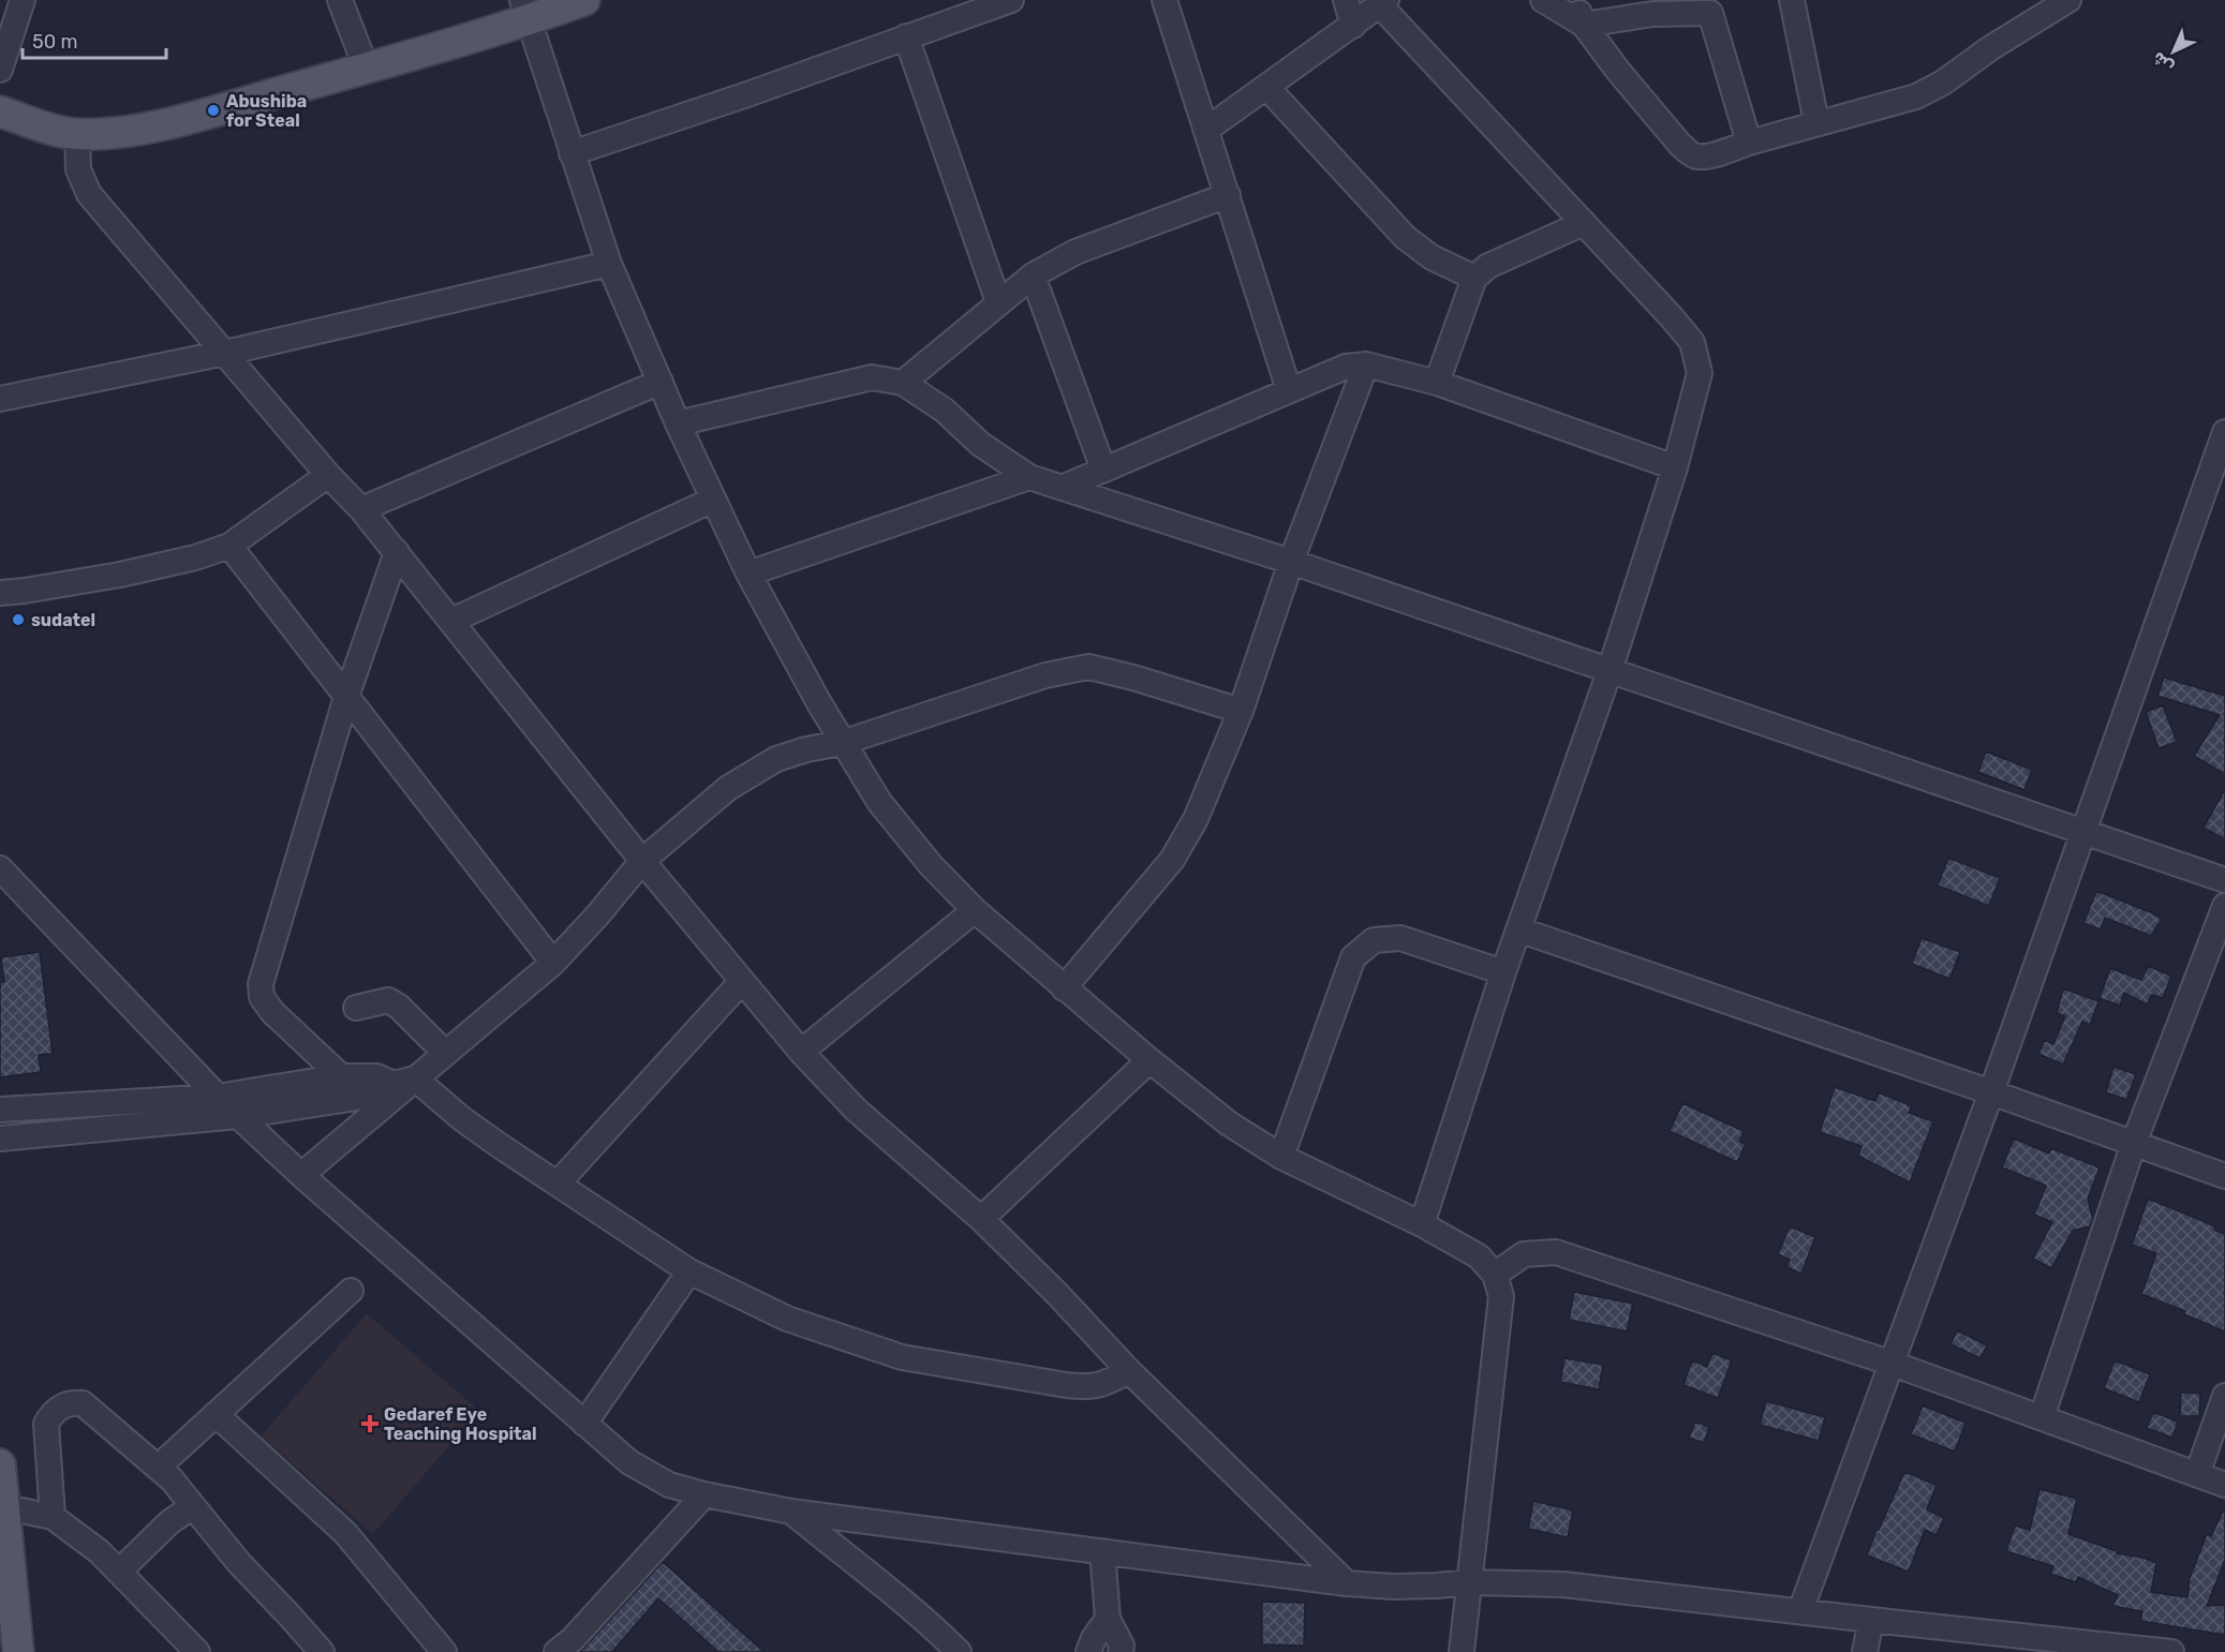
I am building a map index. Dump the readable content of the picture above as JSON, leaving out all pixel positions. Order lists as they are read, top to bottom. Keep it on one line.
{"places":{"other":["Abushiba for Steal","sudatel"],"health":["Gedaref Eye Teaching Hospital"]},"scale_bar":"50 m","north":"bottom left"}
